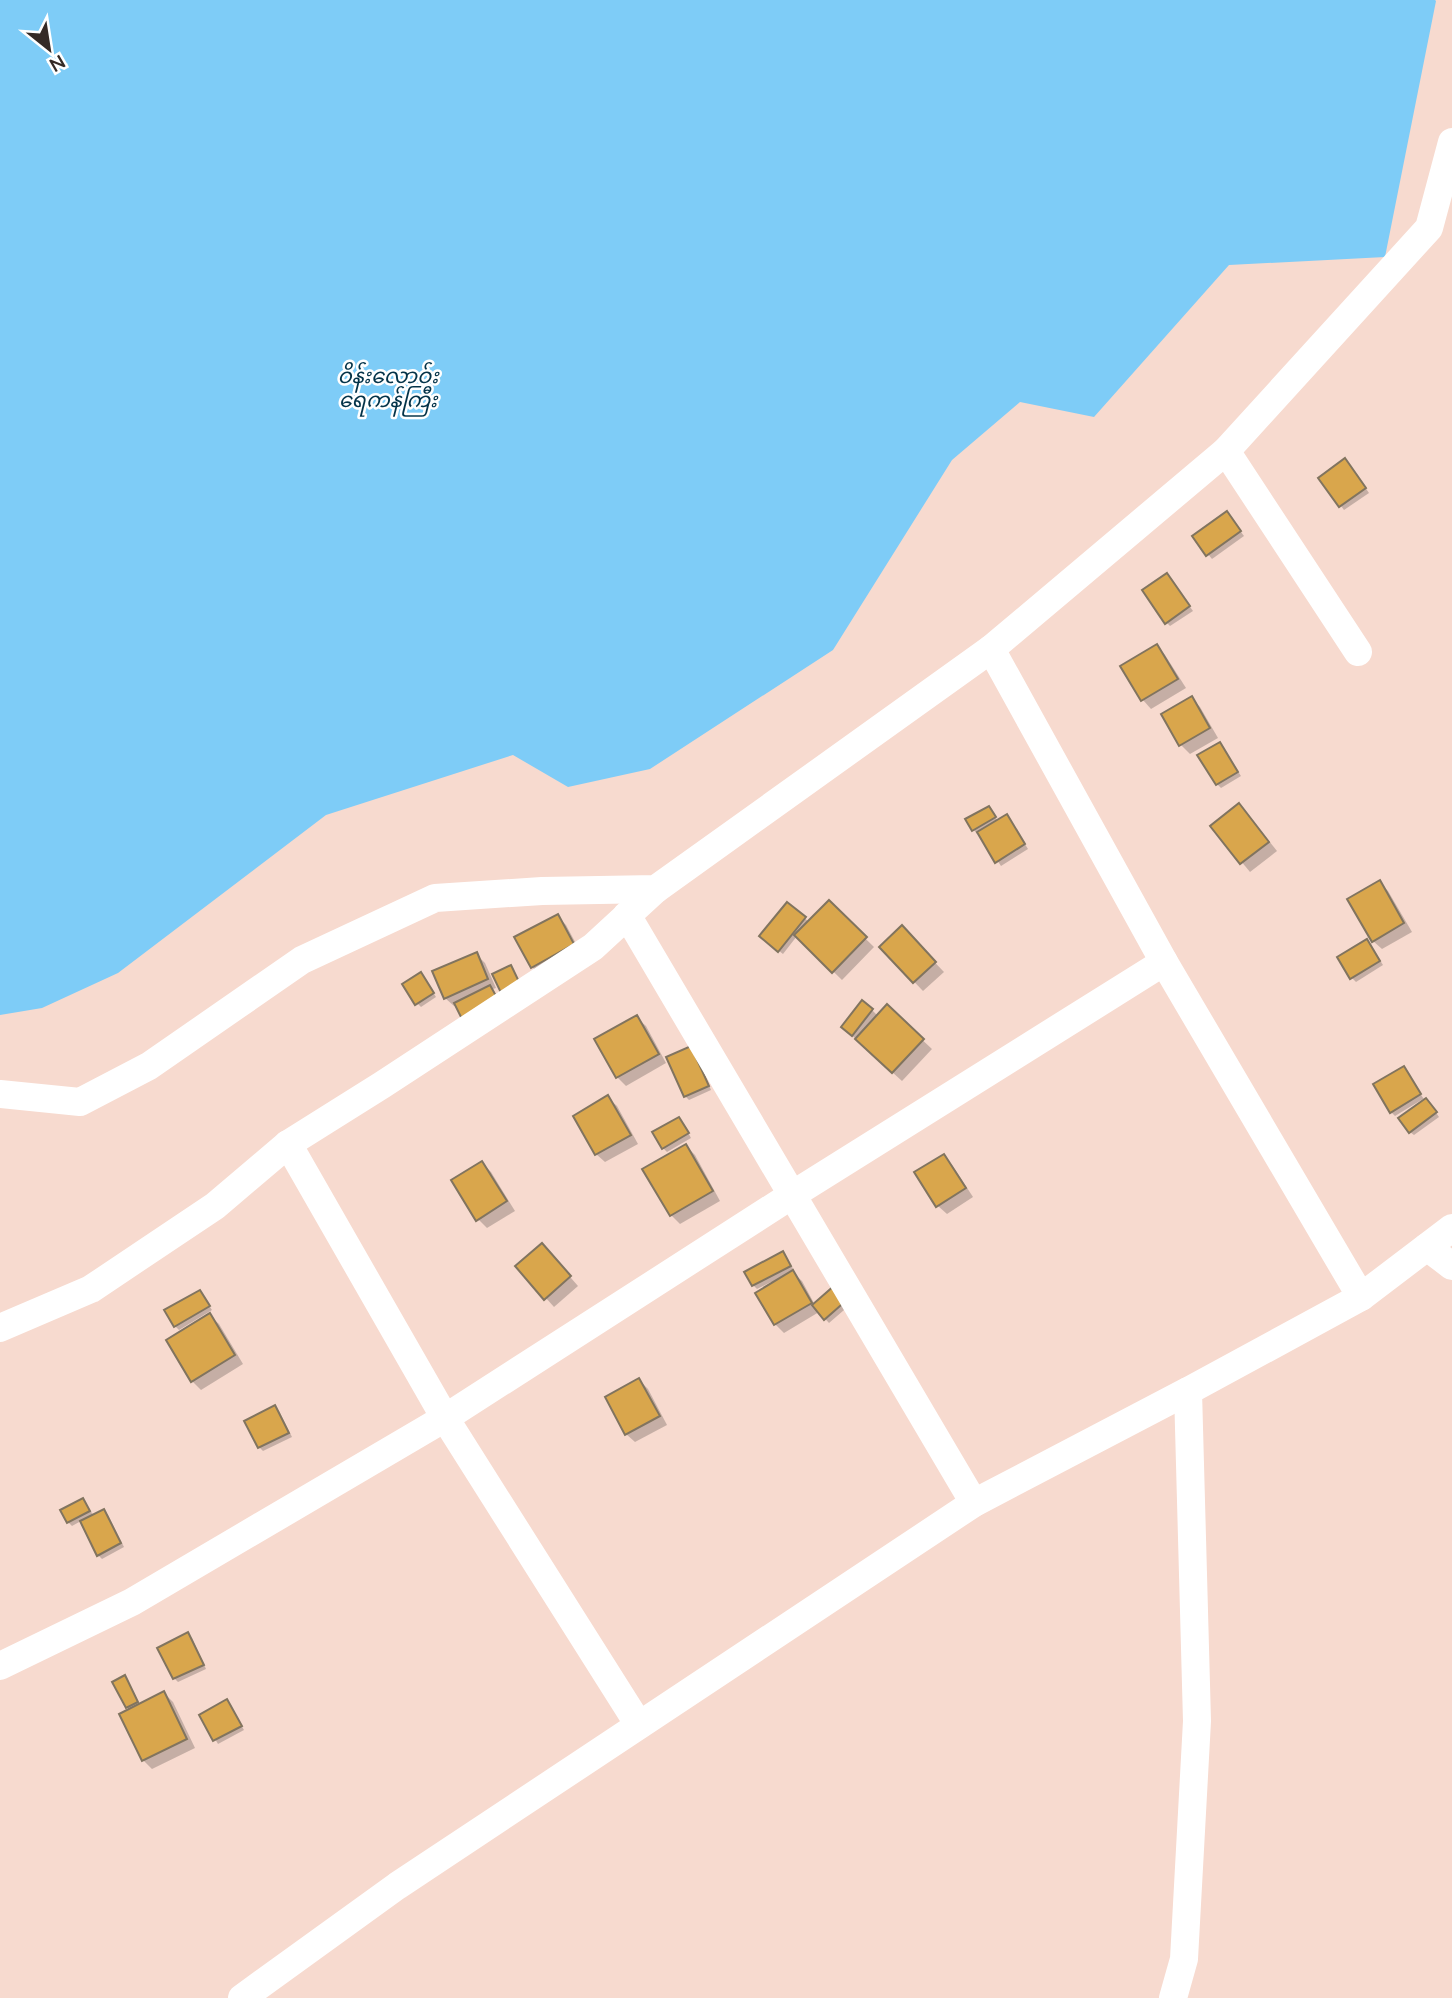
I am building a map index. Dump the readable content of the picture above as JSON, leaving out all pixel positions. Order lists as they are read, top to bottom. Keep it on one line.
{"water":["ဝိန်းလောဝ်း ရေကန်ကြီး"],"north":"bottom right"}
